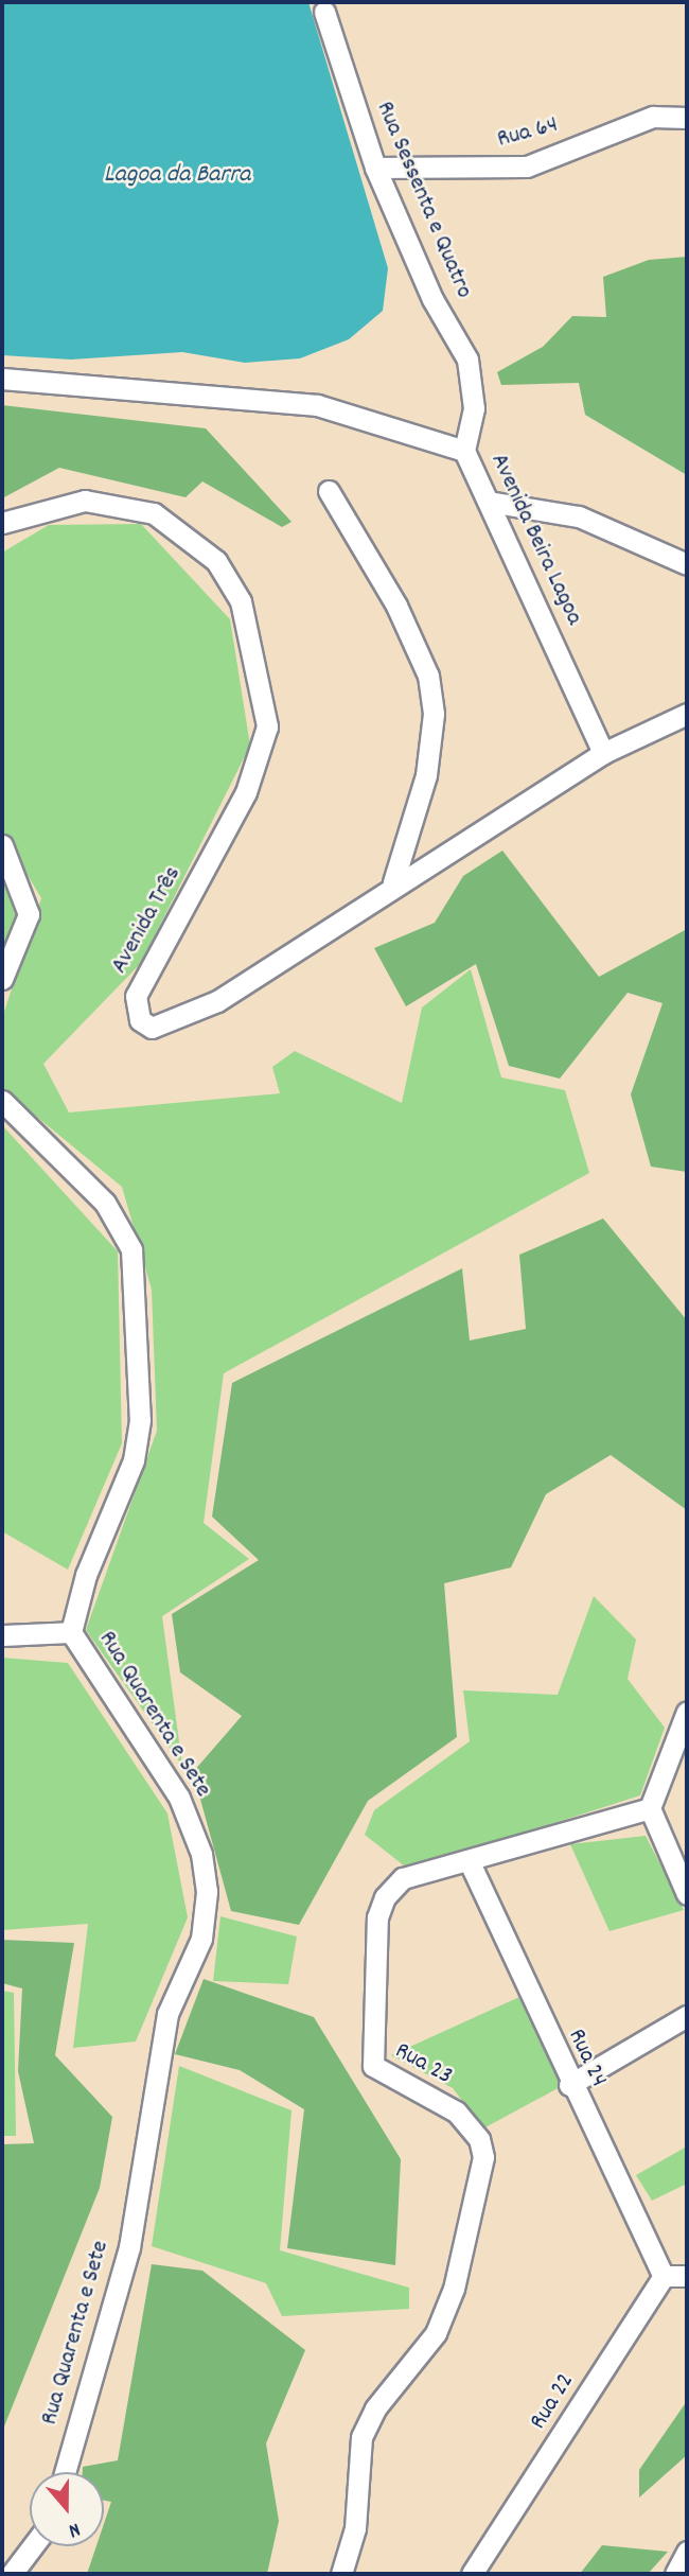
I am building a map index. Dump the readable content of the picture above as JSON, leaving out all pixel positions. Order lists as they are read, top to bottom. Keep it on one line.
{"streets":{"street":["Rua 64","Rua Sessenta e Quatro","Avenida Beira Lagoa","Avenida Três","Rua Quarenta e Sete","Rua 24","Rua 23","Rua 22"]},"crossings":[["Rua 64","Rua Sessenta e Quatro"],["Rua Sessenta e Quatro","Avenida Beira Lagoa"],["Avenida Beira Lagoa","Avenida Três"],["Rua 24","Rua 23"],["Rua 24","Rua 22"]],"water":["Lagoa da Barra"],"north":"bottom"}
